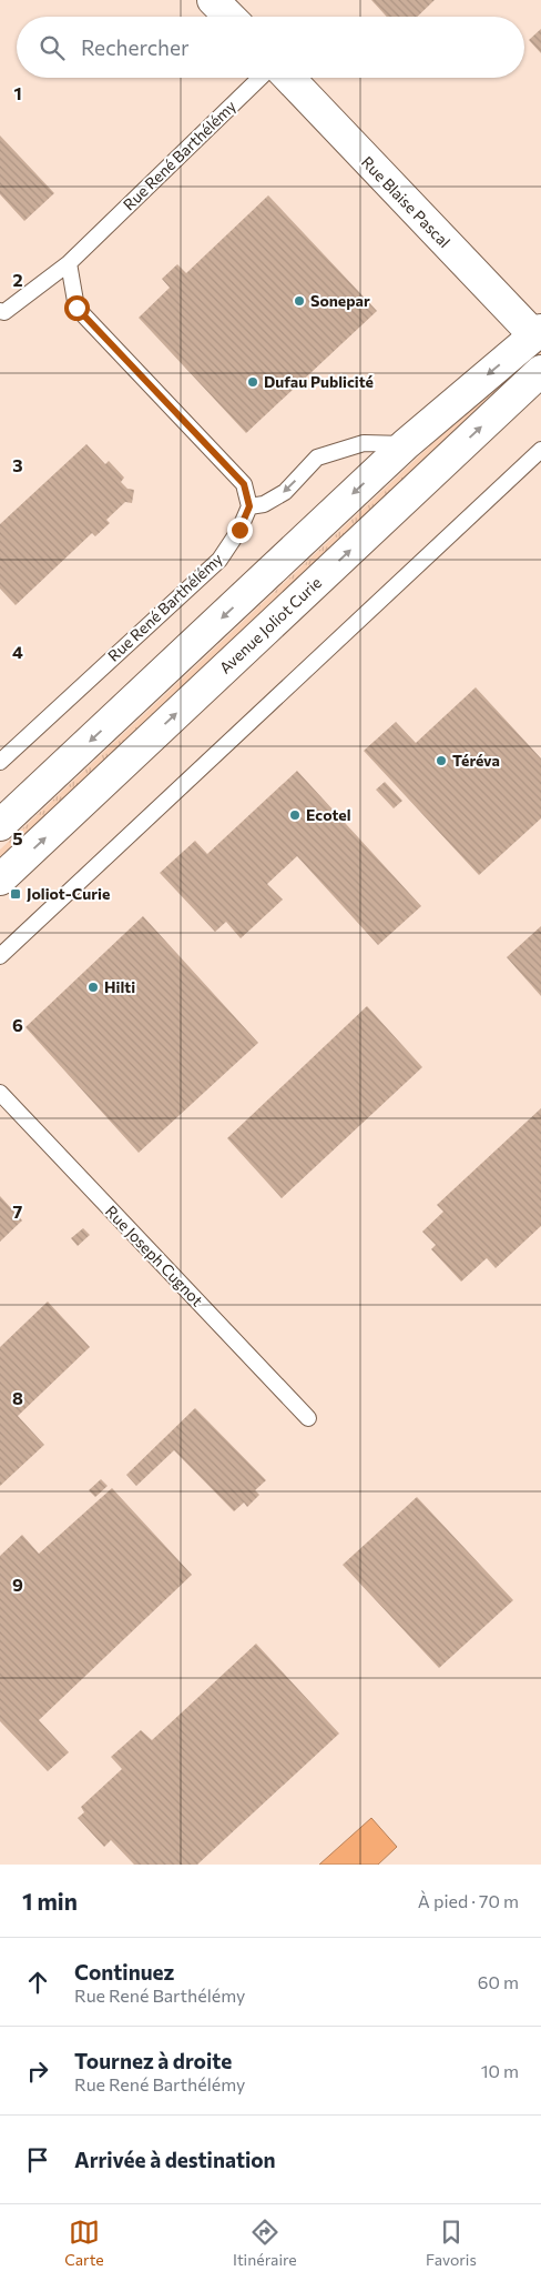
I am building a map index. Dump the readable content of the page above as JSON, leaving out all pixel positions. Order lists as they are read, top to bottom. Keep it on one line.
{"streets":{"main road":["Rue Blaise Pascal","Avenue Joliot Curie"],"lane":["Rue René Barthélémy","Rue Joseph Cugnot"]},"places":{"other":["Sonepar","Dufau Publicité","Téréva","Ecotel","Hilti"],"transit":["Joliot-Curie"]},"page":{"search":"Rechercher","heading":["1 min","À pied · 70 m"],"list":[["Continuez","Rue René Barthélémy","60 m"],["Tournez à droite","Rue René Barthélémy","10 m"],"Arrivée à destination"],"nav":["Carte","Itinéraire","Favoris"]},"grid":{"rows":["1","2","3","4","5","6","7","8","9"]}}
